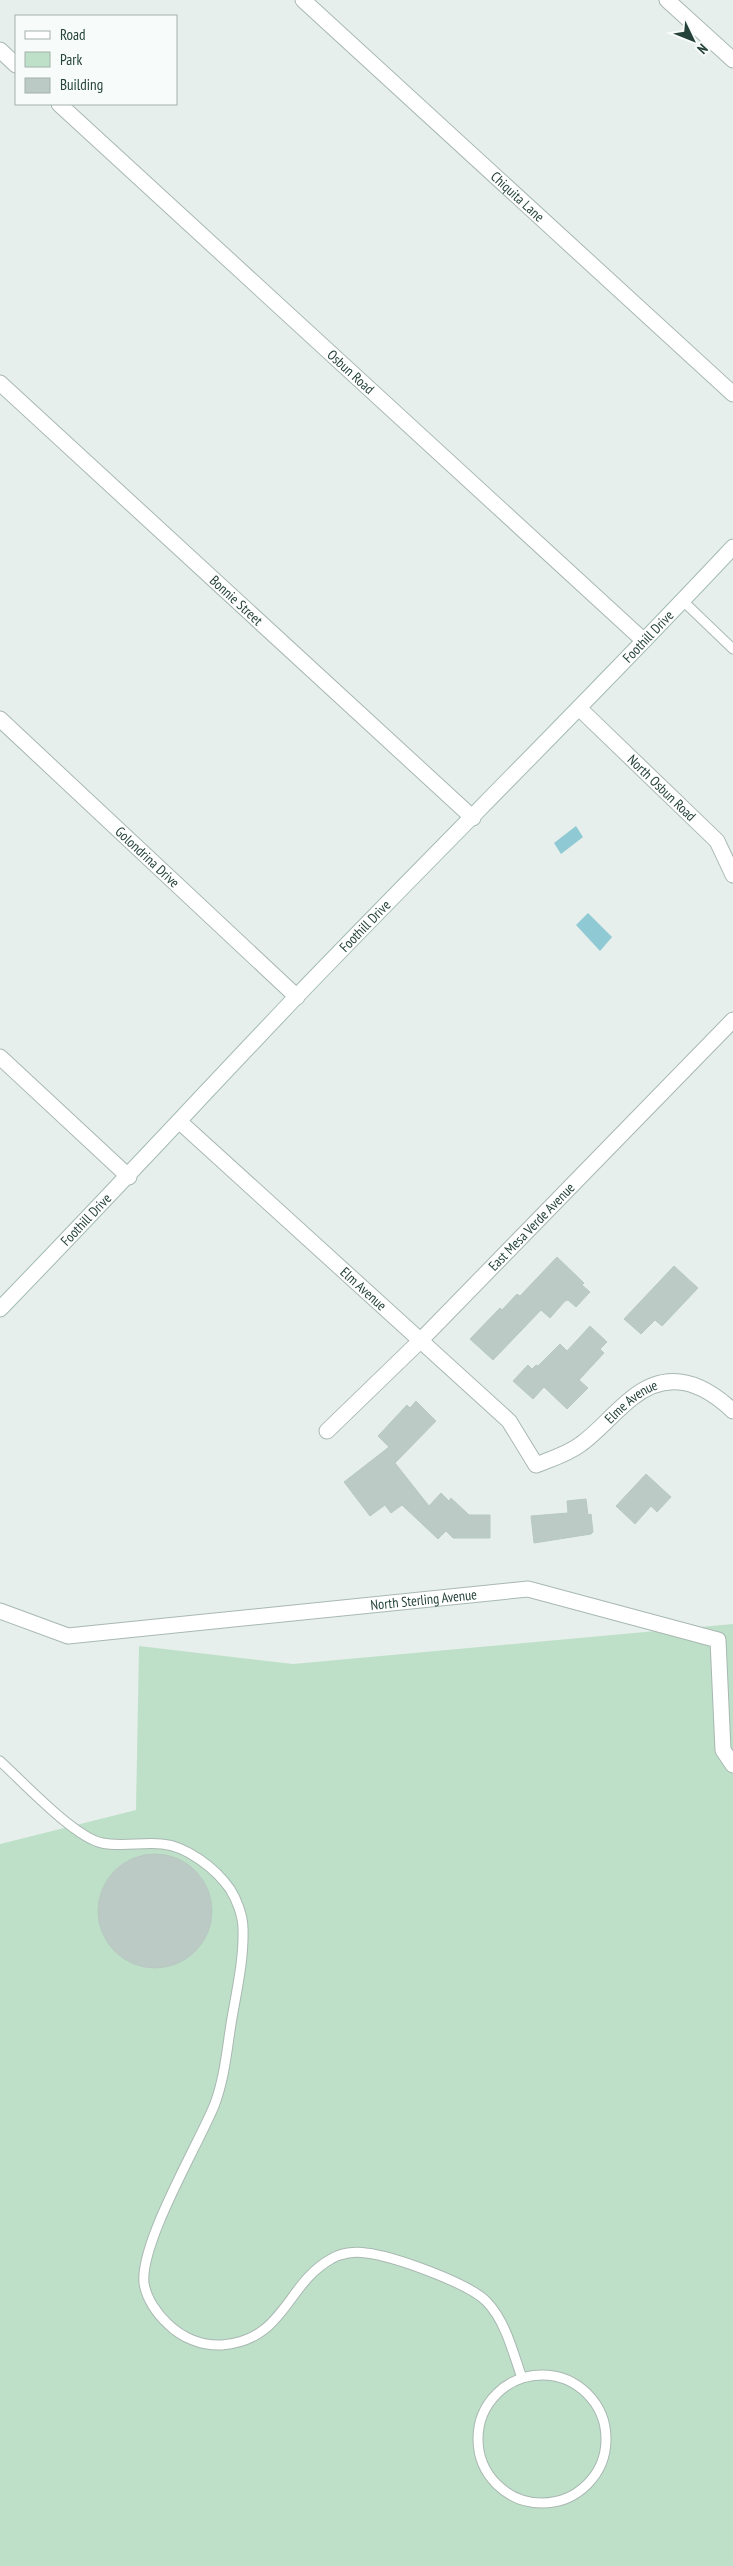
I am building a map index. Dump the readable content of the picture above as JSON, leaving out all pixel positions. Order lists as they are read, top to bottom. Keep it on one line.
{"streets":{"street":["Chiquita Lane","Osbun Road","Bonnie Street","Foothill Drive","North Osbun Road","Golondrina Drive","East Mesa Verde Avenue","Elm Avenue","Elme Avenue","North Sterling Avenue"]},"crossings":[["Osbun Road","Foothill Drive"],["Bonnie Street","Foothill Drive"],["Foothill Drive","North Osbun Road"],["Foothill Drive","Golondrina Drive"],["Foothill Drive","Elm Avenue"],["East Mesa Verde Avenue","Elm Avenue"],["Elm Avenue","Elme Avenue"]],"legend":["Road","Park","Building"],"north":"bottom right"}
